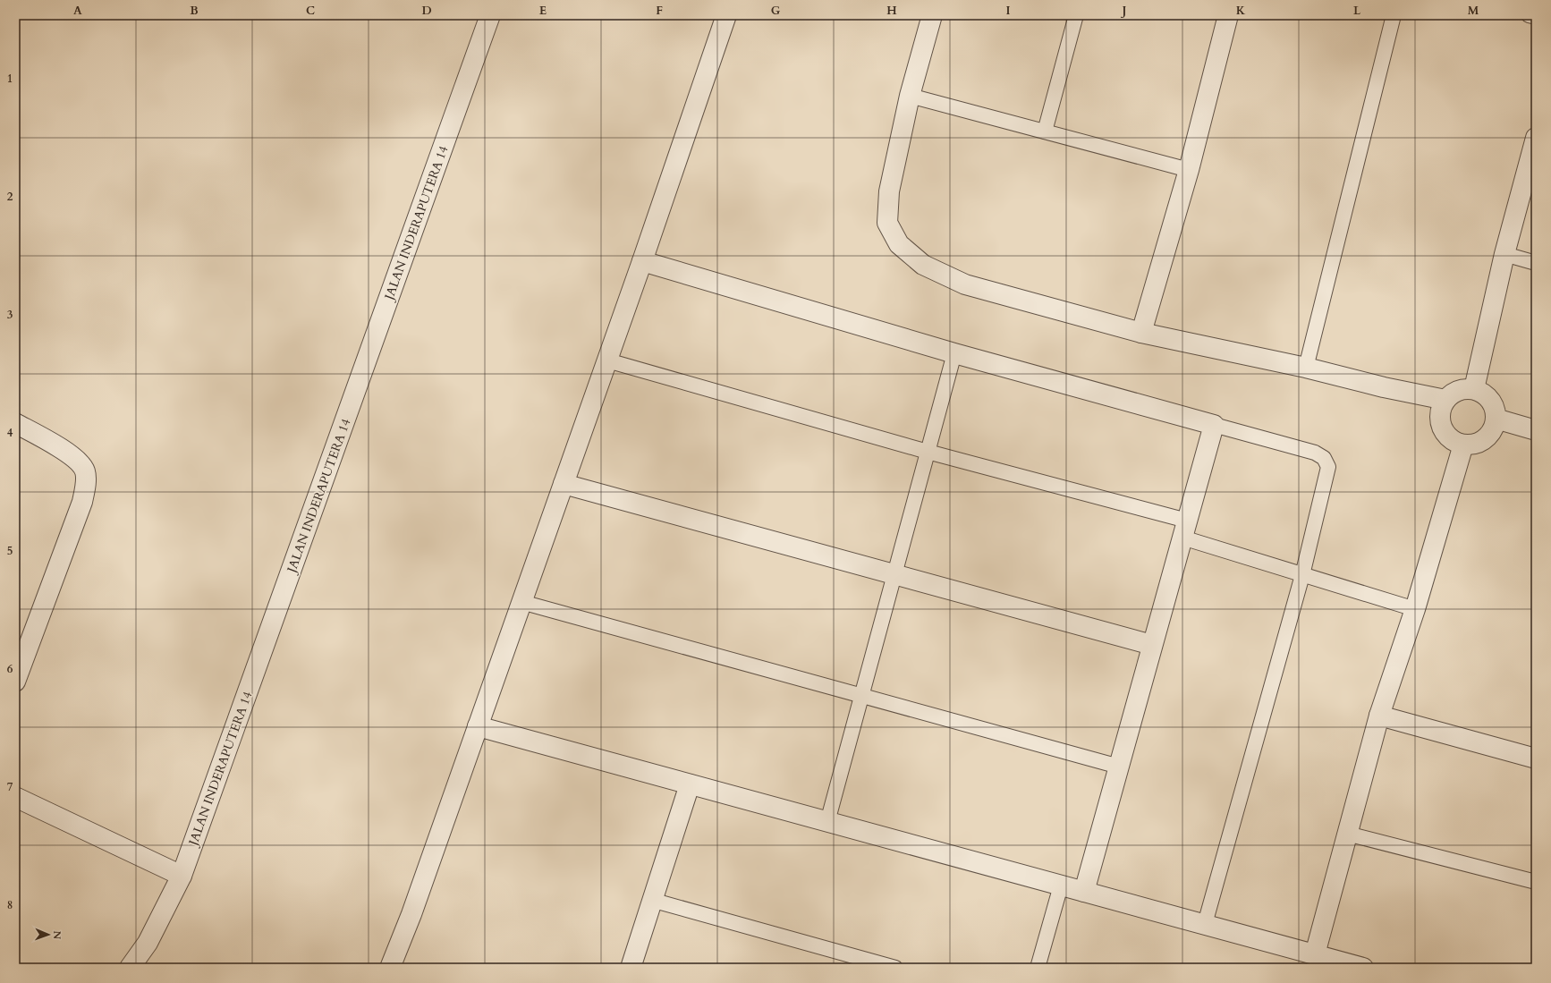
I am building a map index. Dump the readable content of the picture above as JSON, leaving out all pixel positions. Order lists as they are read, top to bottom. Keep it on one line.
{"streets":{"street":["JALAN INDERAPUTERA 14"]},"north":"right","grid":{"columns":["A","B","C","D","E","F","G","H","I","J","K","L","M"],"rows":["1","2","3","4","5","6","7","8"]}}
